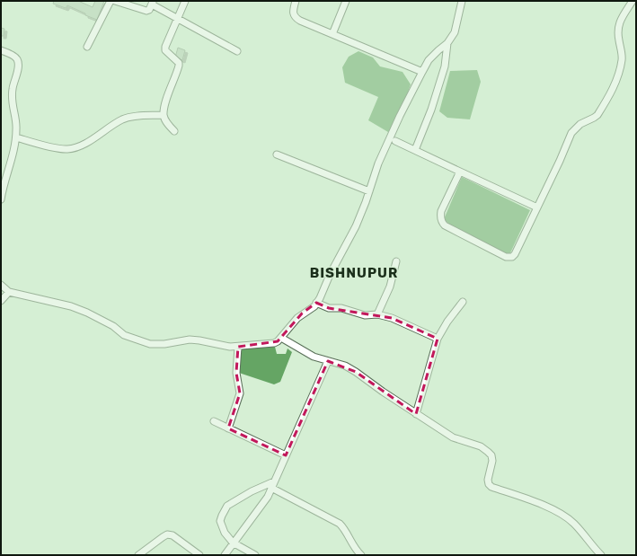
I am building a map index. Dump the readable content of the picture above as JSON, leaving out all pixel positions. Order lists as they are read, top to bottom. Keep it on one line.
{"districts":["BISHNUPUR"]}
